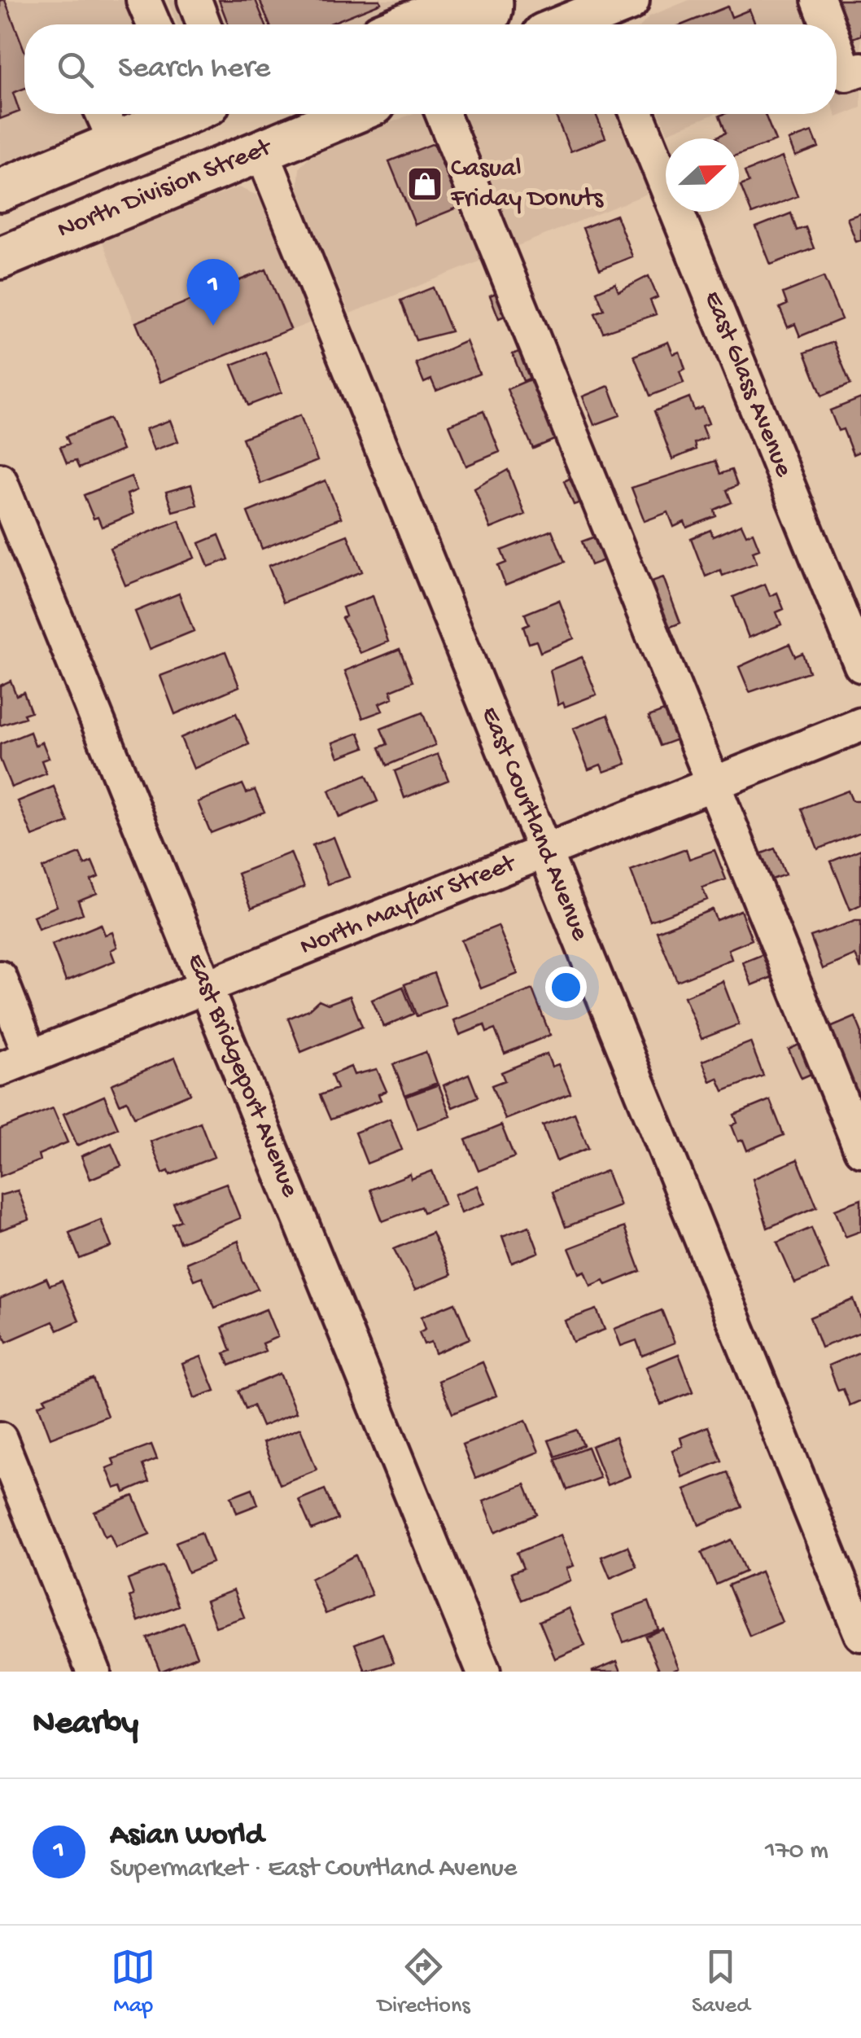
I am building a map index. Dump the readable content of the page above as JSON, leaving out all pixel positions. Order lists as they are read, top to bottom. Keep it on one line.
{"streets":{"main road":["North Division Street"],"street":["East Glass Avenue","East Courtland Avenue","North Mayfair Street","East Bridgeport Avenue"]},"crossings":[["North Division Street","East Courtland Avenue"],["East Courtland Avenue","North Mayfair Street"],["North Mayfair Street","East Bridgeport Avenue"]],"places":{"shop":["Casual Friday Donuts"]},"north":"right","page":{"search":"Search here","pins":"1","heading":"Nearby","list":[{"mark":"1","name":"Asian World","note":"Supermarket · East Courtland Avenue","value":"170 m"}],"nav":["Map","Directions","Saved"]}}
